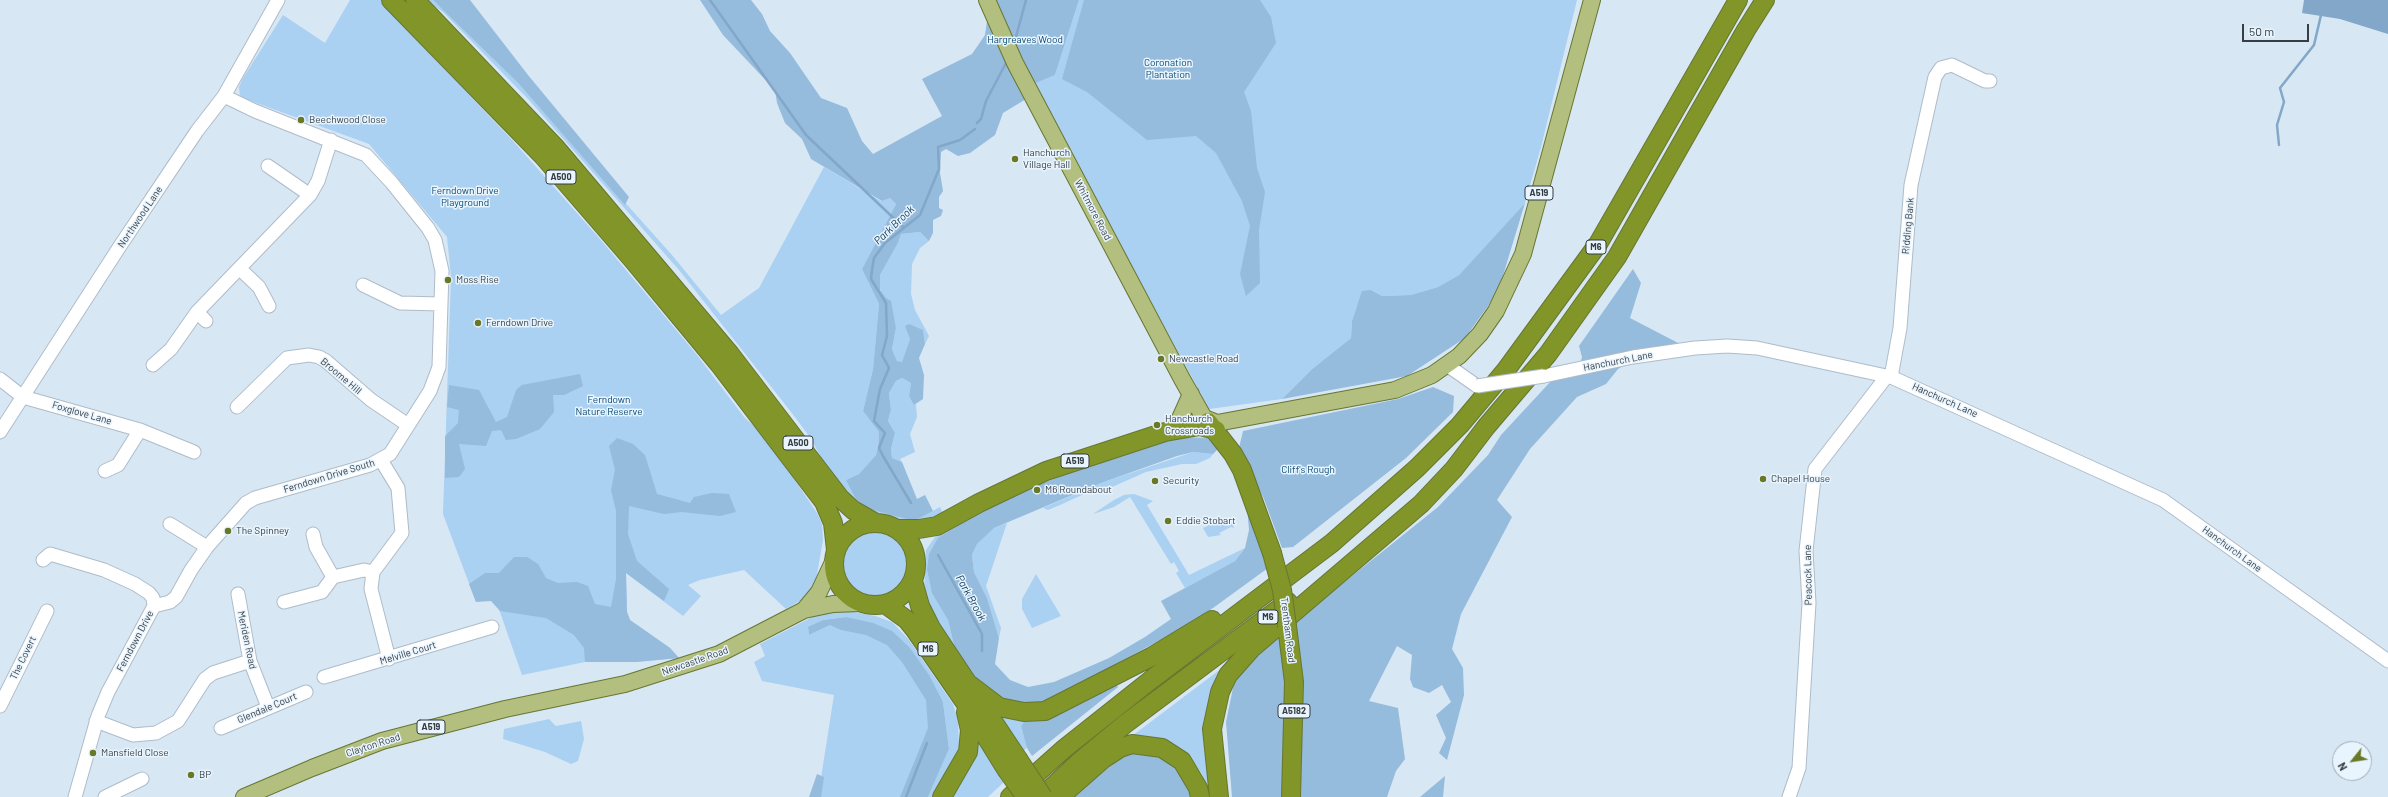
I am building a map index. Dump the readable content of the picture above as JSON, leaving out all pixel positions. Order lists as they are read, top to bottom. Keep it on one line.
{"streets":{"highway":["A500","A519","M6","Trentham Road","A5182"],"main road":["Whitmore Road","Newcastle Road","Clayton Road"],"street":["Northwood Lane","Ridding Bank","Hanchurch Lane","Broome Hill","Foxglove Lane","Ferndown Drive South","Peacock Lane","Meriden Road","Ferndown Drive","Melville Court","The Covert","Glendale Court"]},"crossings":[["A500","A519"],["A500","M6"],["A500","Newcastle Road"],["A519","Whitmore Road"],["A519","M6"],["A519","Hanchurch Lane"],["A519","Trentham Road"],["A519","Newcastle Road"],["Whitmore Road","Trentham Road"],["Northwood Lane","Foxglove Lane"],["Northwood Lane","Ferndown Drive South"],["Ridding Bank","Hanchurch Lane"],["Ridding Bank","Peacock Lane"],["M6","Newcastle Road"],["Hanchurch Lane","Peacock Lane"],["Broome Hill","Ferndown Drive South"],["Ferndown Drive South","Ferndown Drive"],["Meriden Road","Glendale Court"],["Newcastle Road","Clayton Road"]],"water":["Park Brook"],"parks":["Hargreaves Wood","Coronation Plantation","Ferndown Drive Playground","Ferndown Nature Reserve","Cliff's Rough"],"places":["Beechwood Close","Hanchurch Village Hall","Moss Rise","Ferndown Drive","Newcastle Road","Hanchurch Crossroads","Chapel House","Security","M6 Roundabout","Eddie Stobart","The Spinney","Mansfield Close","BP"],"scale_bar":"50 m","north":"bottom left"}
